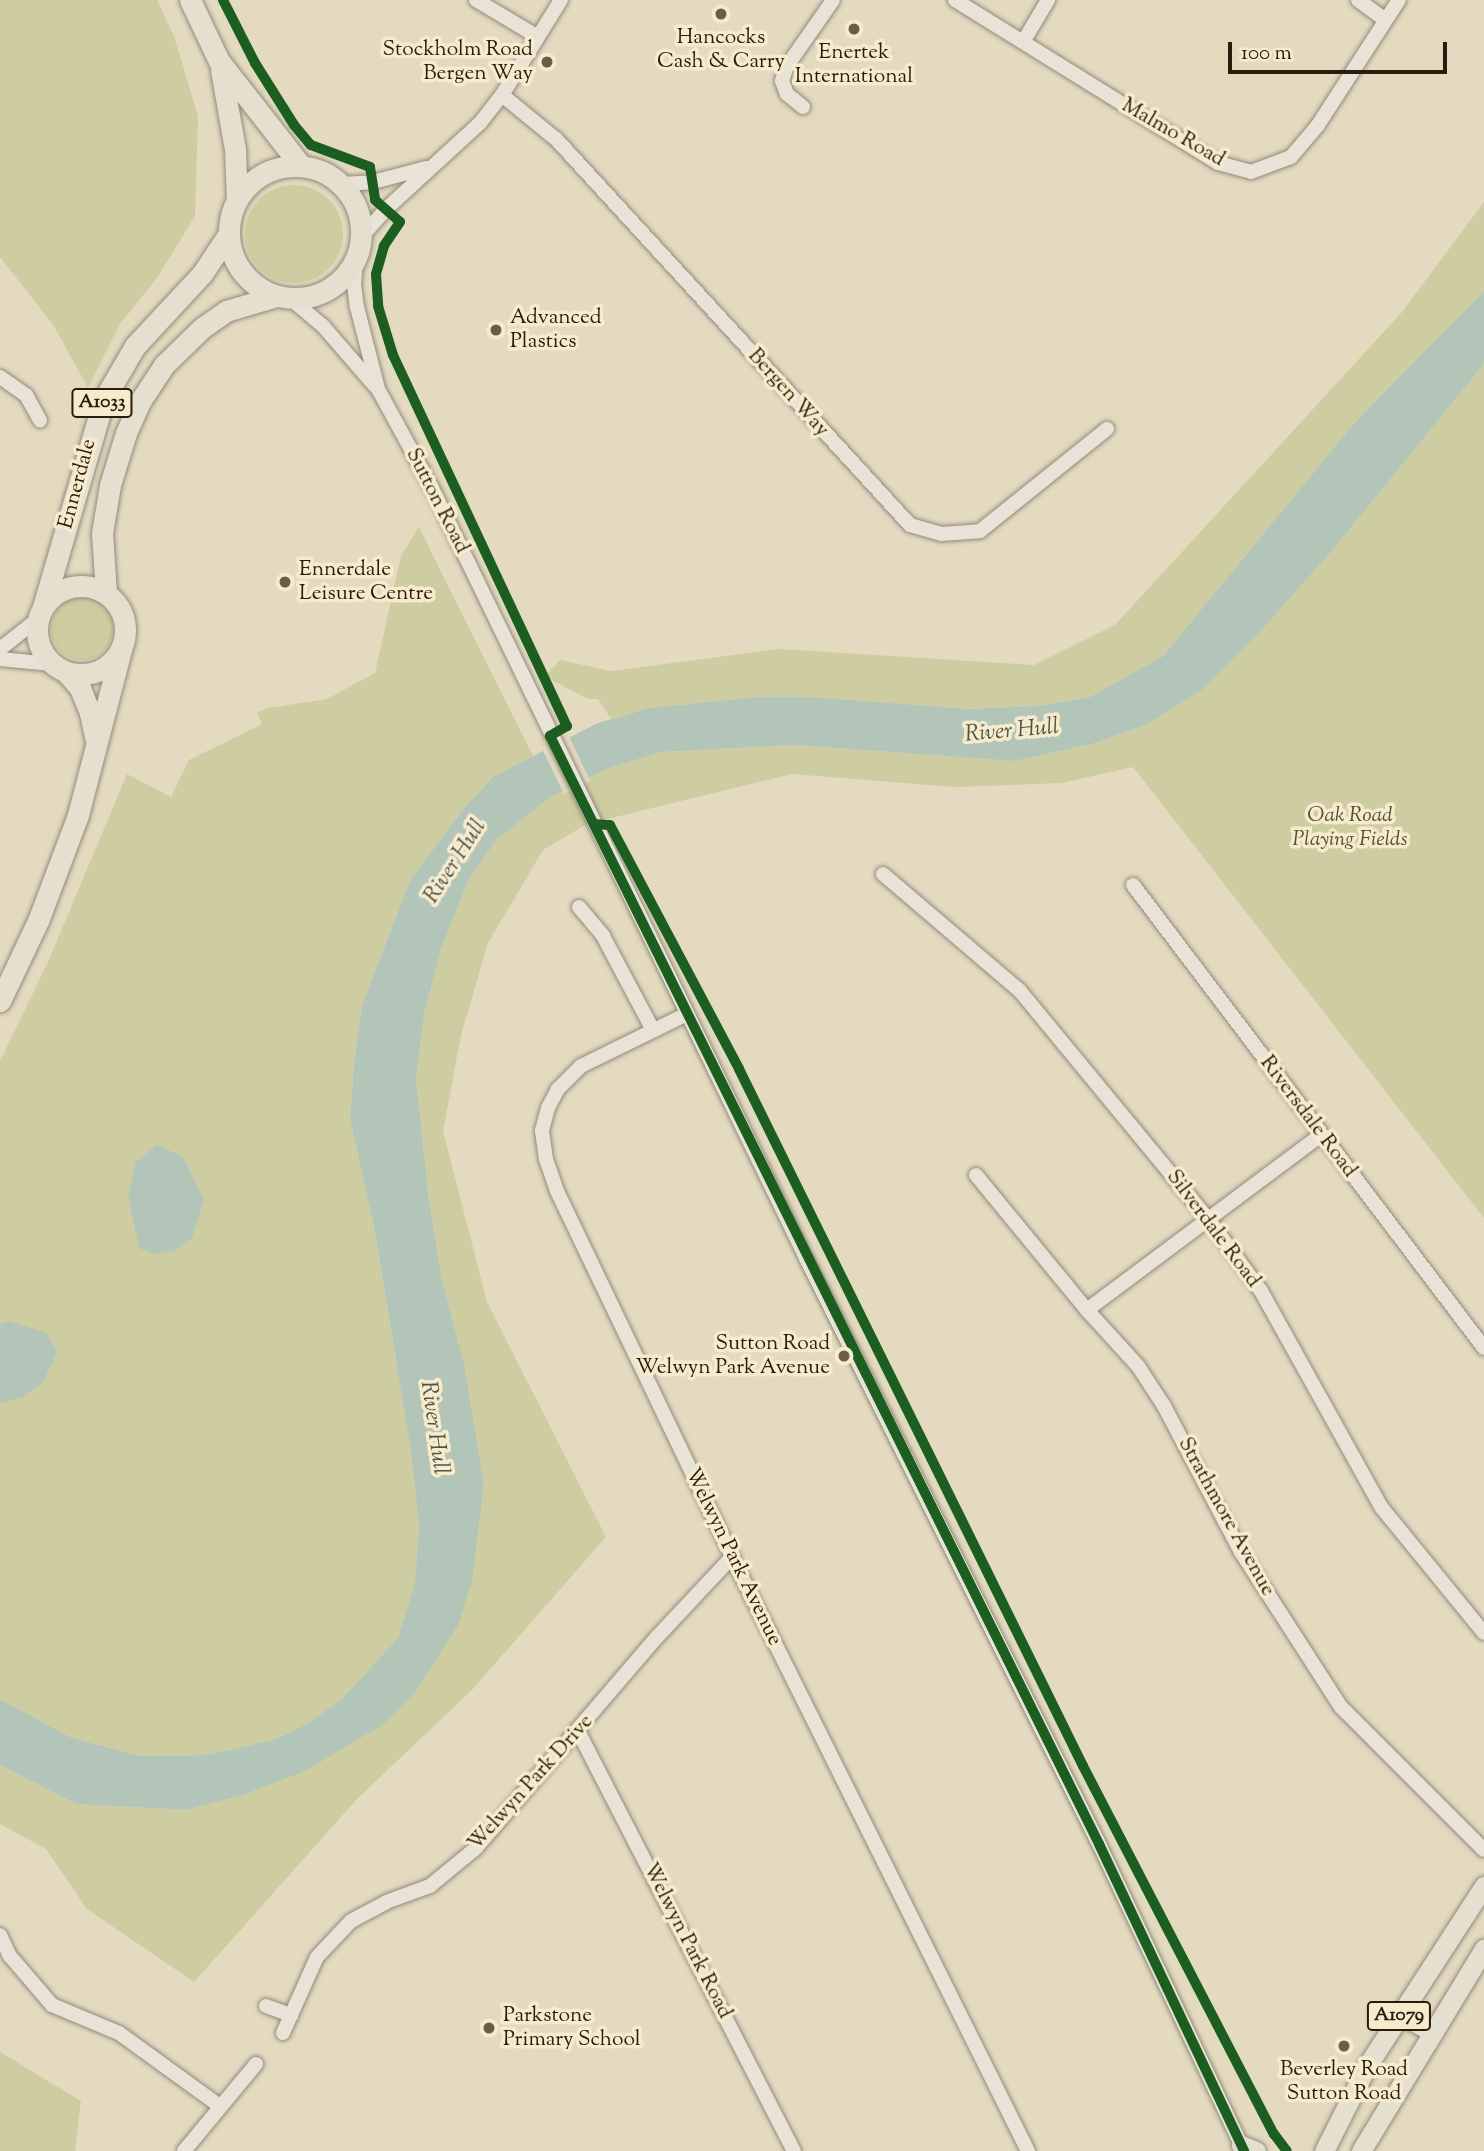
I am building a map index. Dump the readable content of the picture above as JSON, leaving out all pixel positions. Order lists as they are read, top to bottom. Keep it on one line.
{"streets":{"highway":["A1033","Ennerdale"],"main road":["A1079"],"street":["Malmo Road","Bergen Way","Sutton Road","Riversdale Road","Silverdale Road","Strathmore Avenue","Welwyn Park Avenue","Welwyn Park Drive","Welwyn Park Road"]},"crossings":[["Ennerdale","Sutton Road"],["Sutton Road","Welwyn Park Avenue"],["Welwyn Park Avenue","Welwyn Park Drive"],["Welwyn Park Drive","Welwyn Park Road"]],"water":["River Hull"],"parks":["Oak Road Playing Fields"],"places":["Hancocks Cash & Carry","Enertek International","Stockholm Road Bergen Way","Advanced Plastics","Ennerdale Leisure Centre","Sutton Road Welwyn Park Avenue","Parkstone Primary School","Beverley Road Sutton Road"],"scale_bar":"100 m"}
